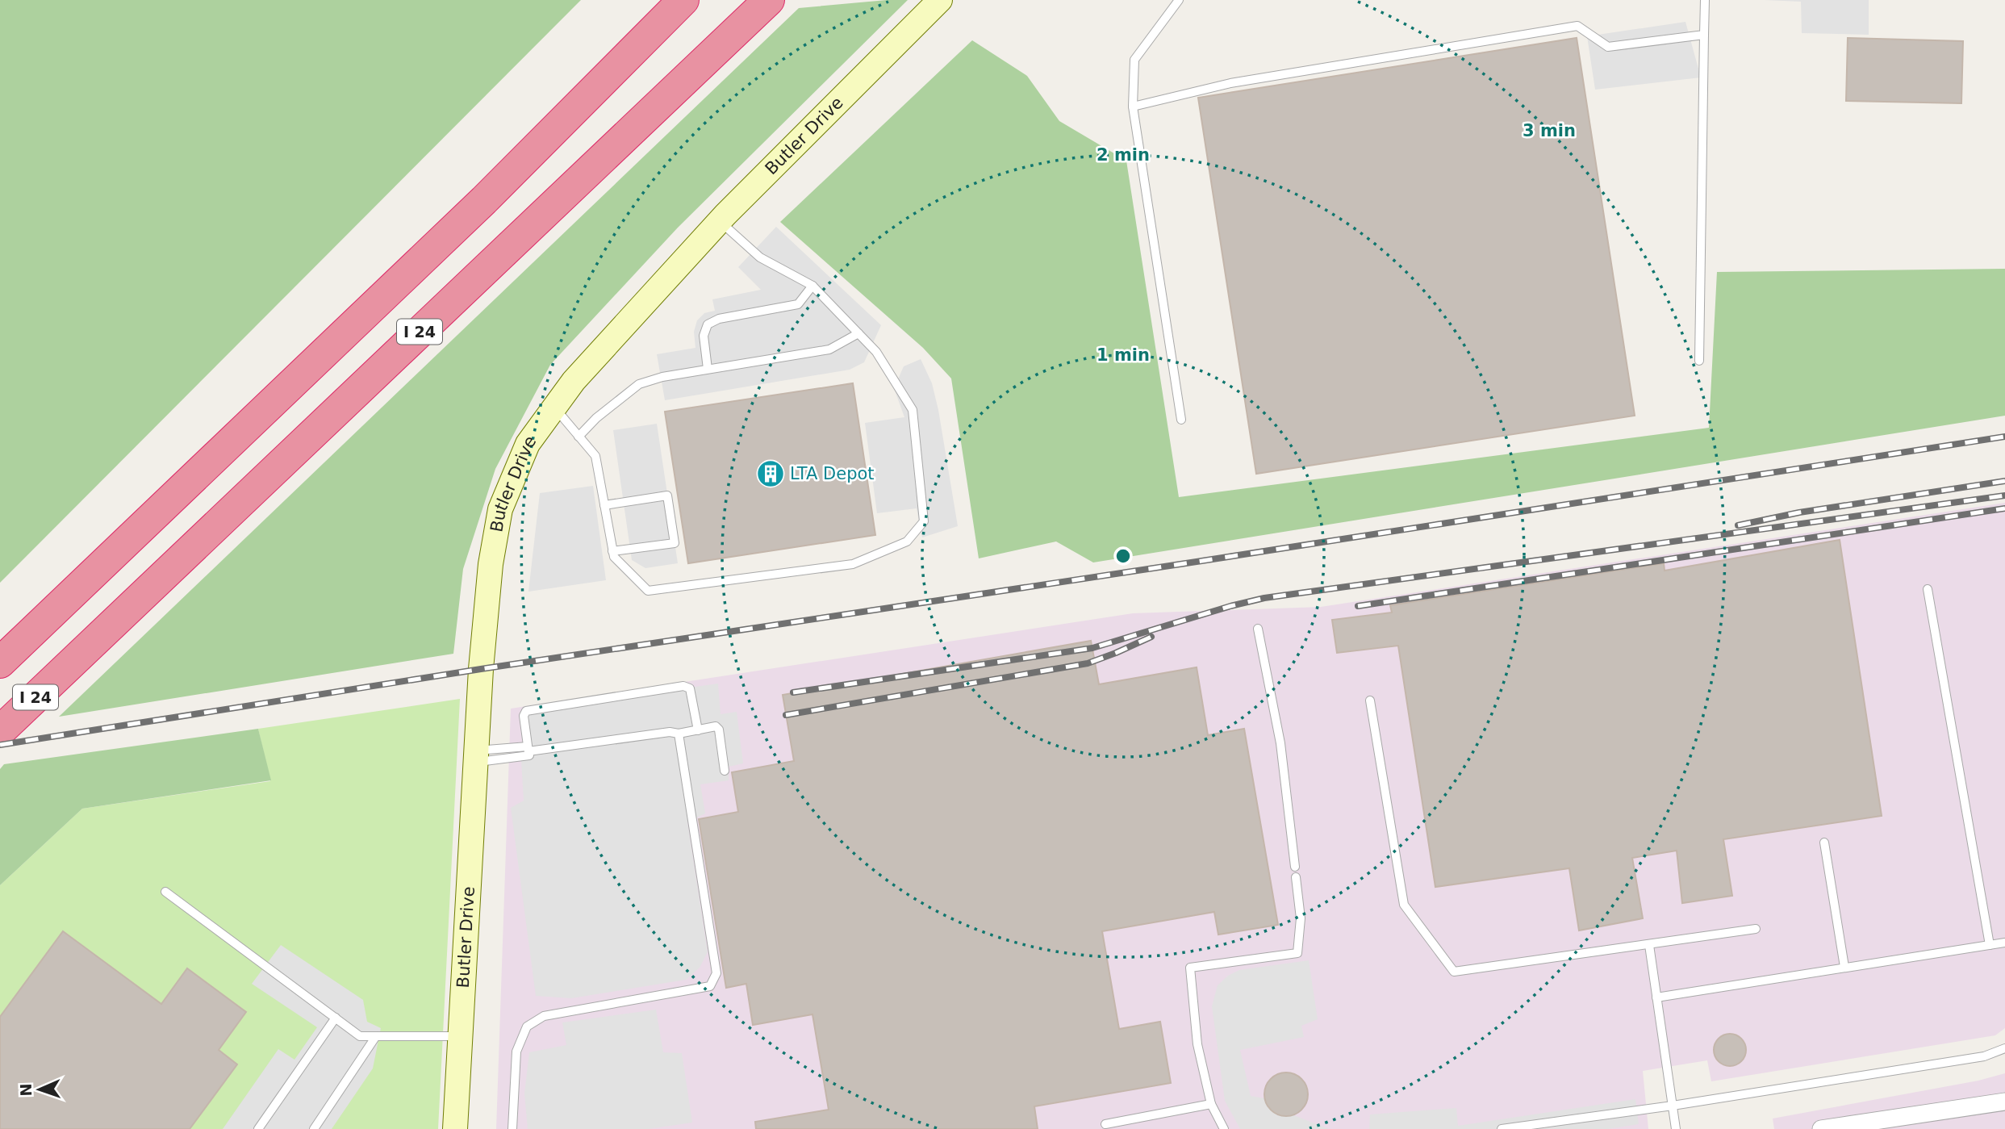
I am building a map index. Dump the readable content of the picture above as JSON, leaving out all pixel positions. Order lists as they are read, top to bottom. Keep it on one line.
{"streets":{"highway":["I 24"],"street":["Butler Drive"]},"places":{"building":["LTA Depot"]},"north":"left","rings":["3 min","2 min","1 min"]}
